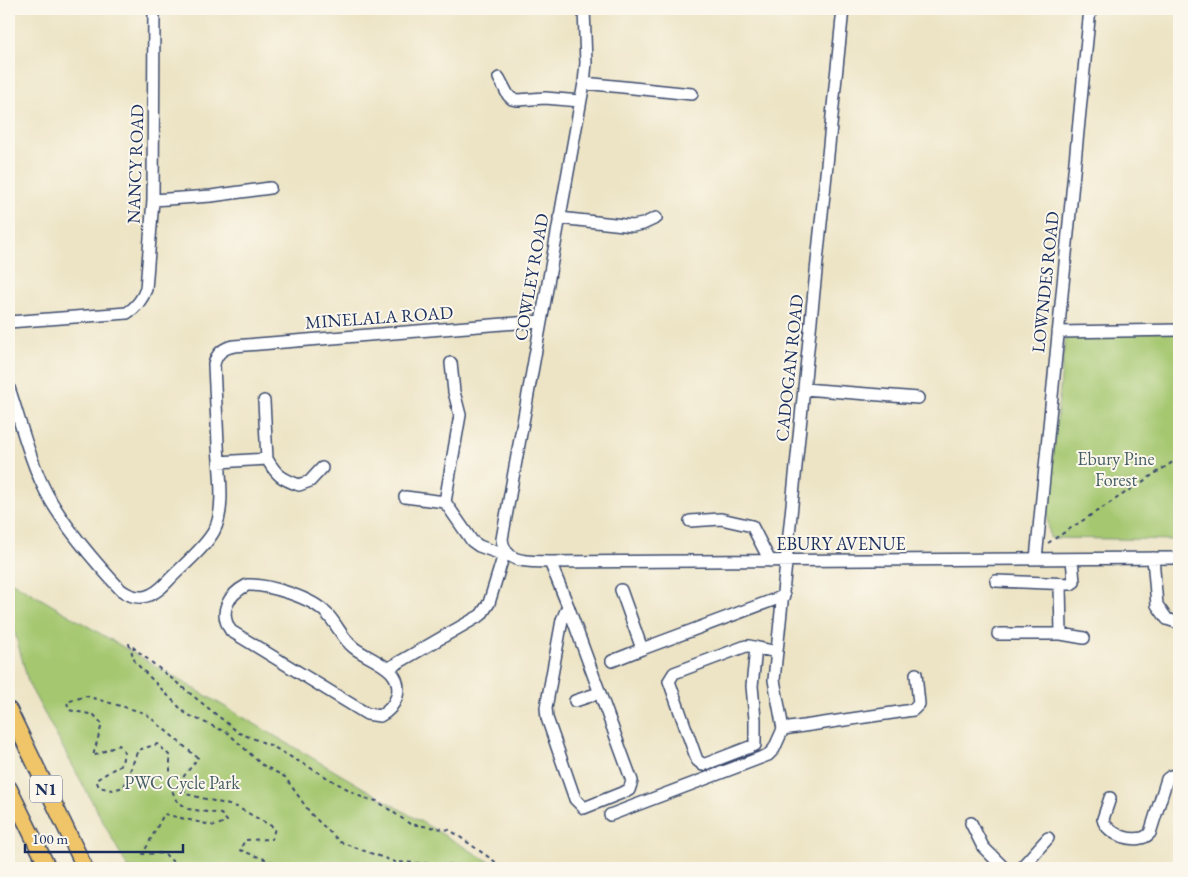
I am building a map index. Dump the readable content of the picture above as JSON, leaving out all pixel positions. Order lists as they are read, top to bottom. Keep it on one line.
{"streets":{"highway":["N1"],"street":["NANCY ROAD","COWLEY ROAD","LOWNDES ROAD","MINELALA ROAD","CADOGAN ROAD","EBURY AVENUE"]},"crossings":[["COWLEY ROAD","MINELALA ROAD"],["COWLEY ROAD","EBURY AVENUE"],["LOWNDES ROAD","EBURY AVENUE"],["CADOGAN ROAD","EBURY AVENUE"]],"parks":["Ebury Pine Forest","PWC Cycle Park"],"scale_bar":"100 m"}
